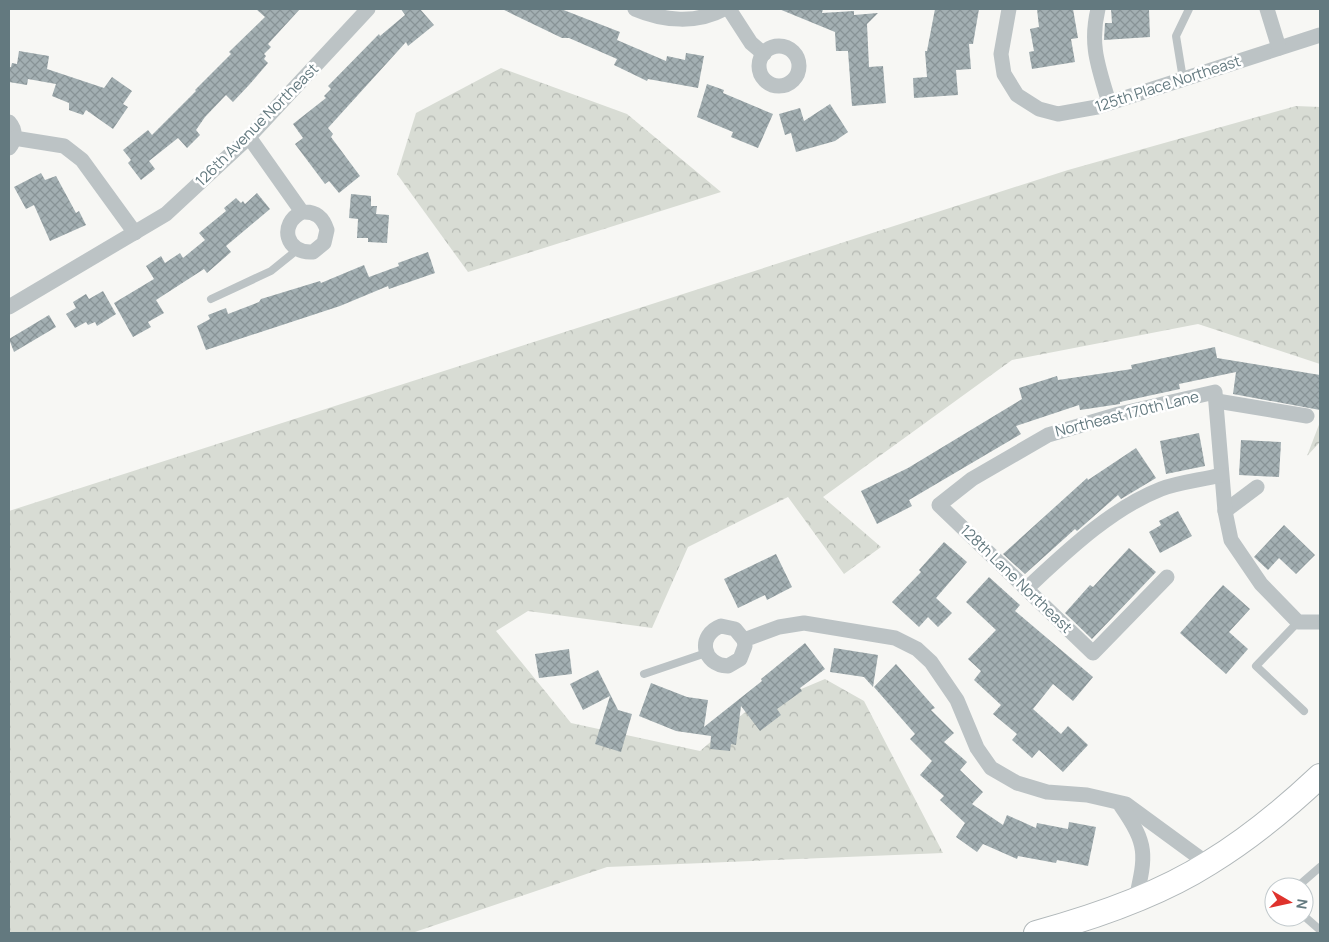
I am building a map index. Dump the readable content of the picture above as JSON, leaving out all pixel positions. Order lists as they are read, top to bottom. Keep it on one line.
{"streets":{"street":["125th Place Northeast","126th Avenue Northeast","Northeast 170th Lane","128th Lane Northeast"]},"crossings":[["Northeast 170th Lane","128th Lane Northeast"]],"north":"right"}
